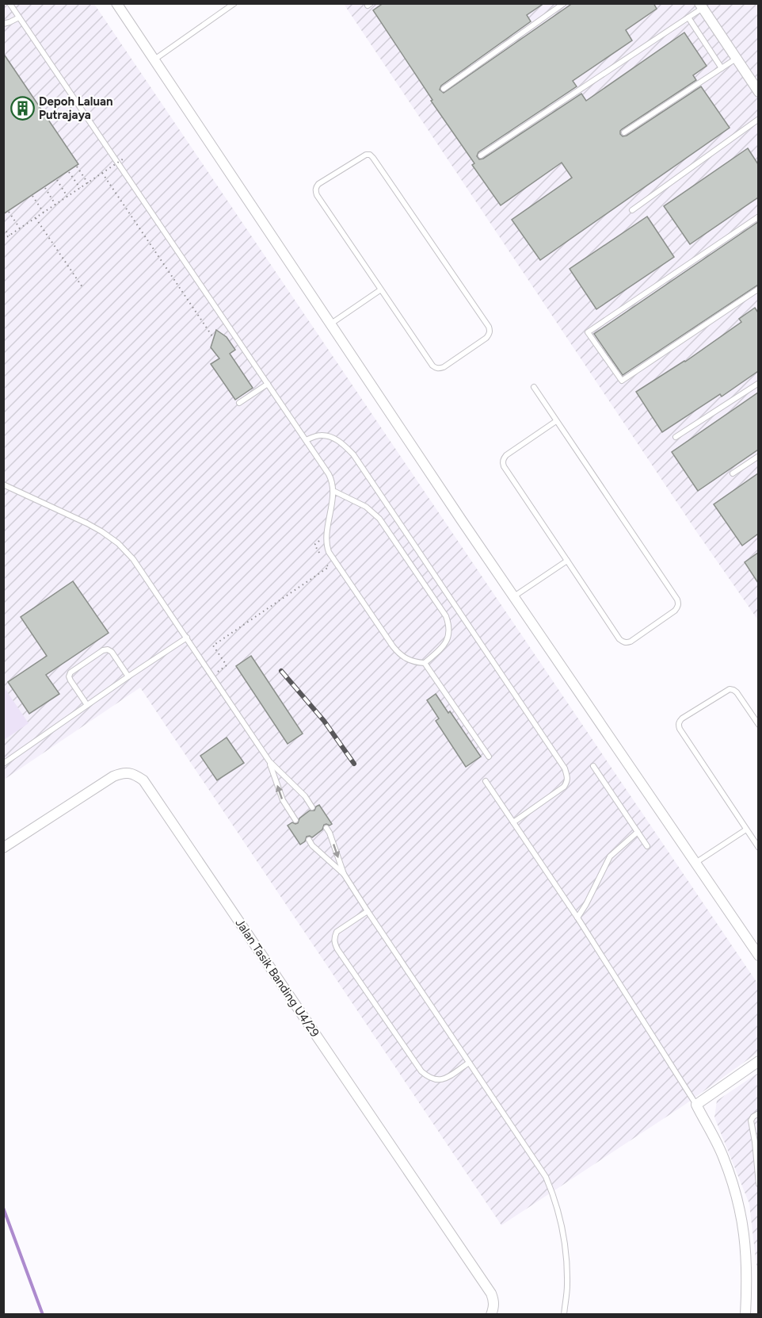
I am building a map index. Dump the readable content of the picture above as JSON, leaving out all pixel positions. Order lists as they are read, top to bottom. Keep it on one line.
{"streets":{"street":["Jalan Tasik Banding U4/29"]},"places":{"building":["Depoh Laluan Putrajaya"]}}
